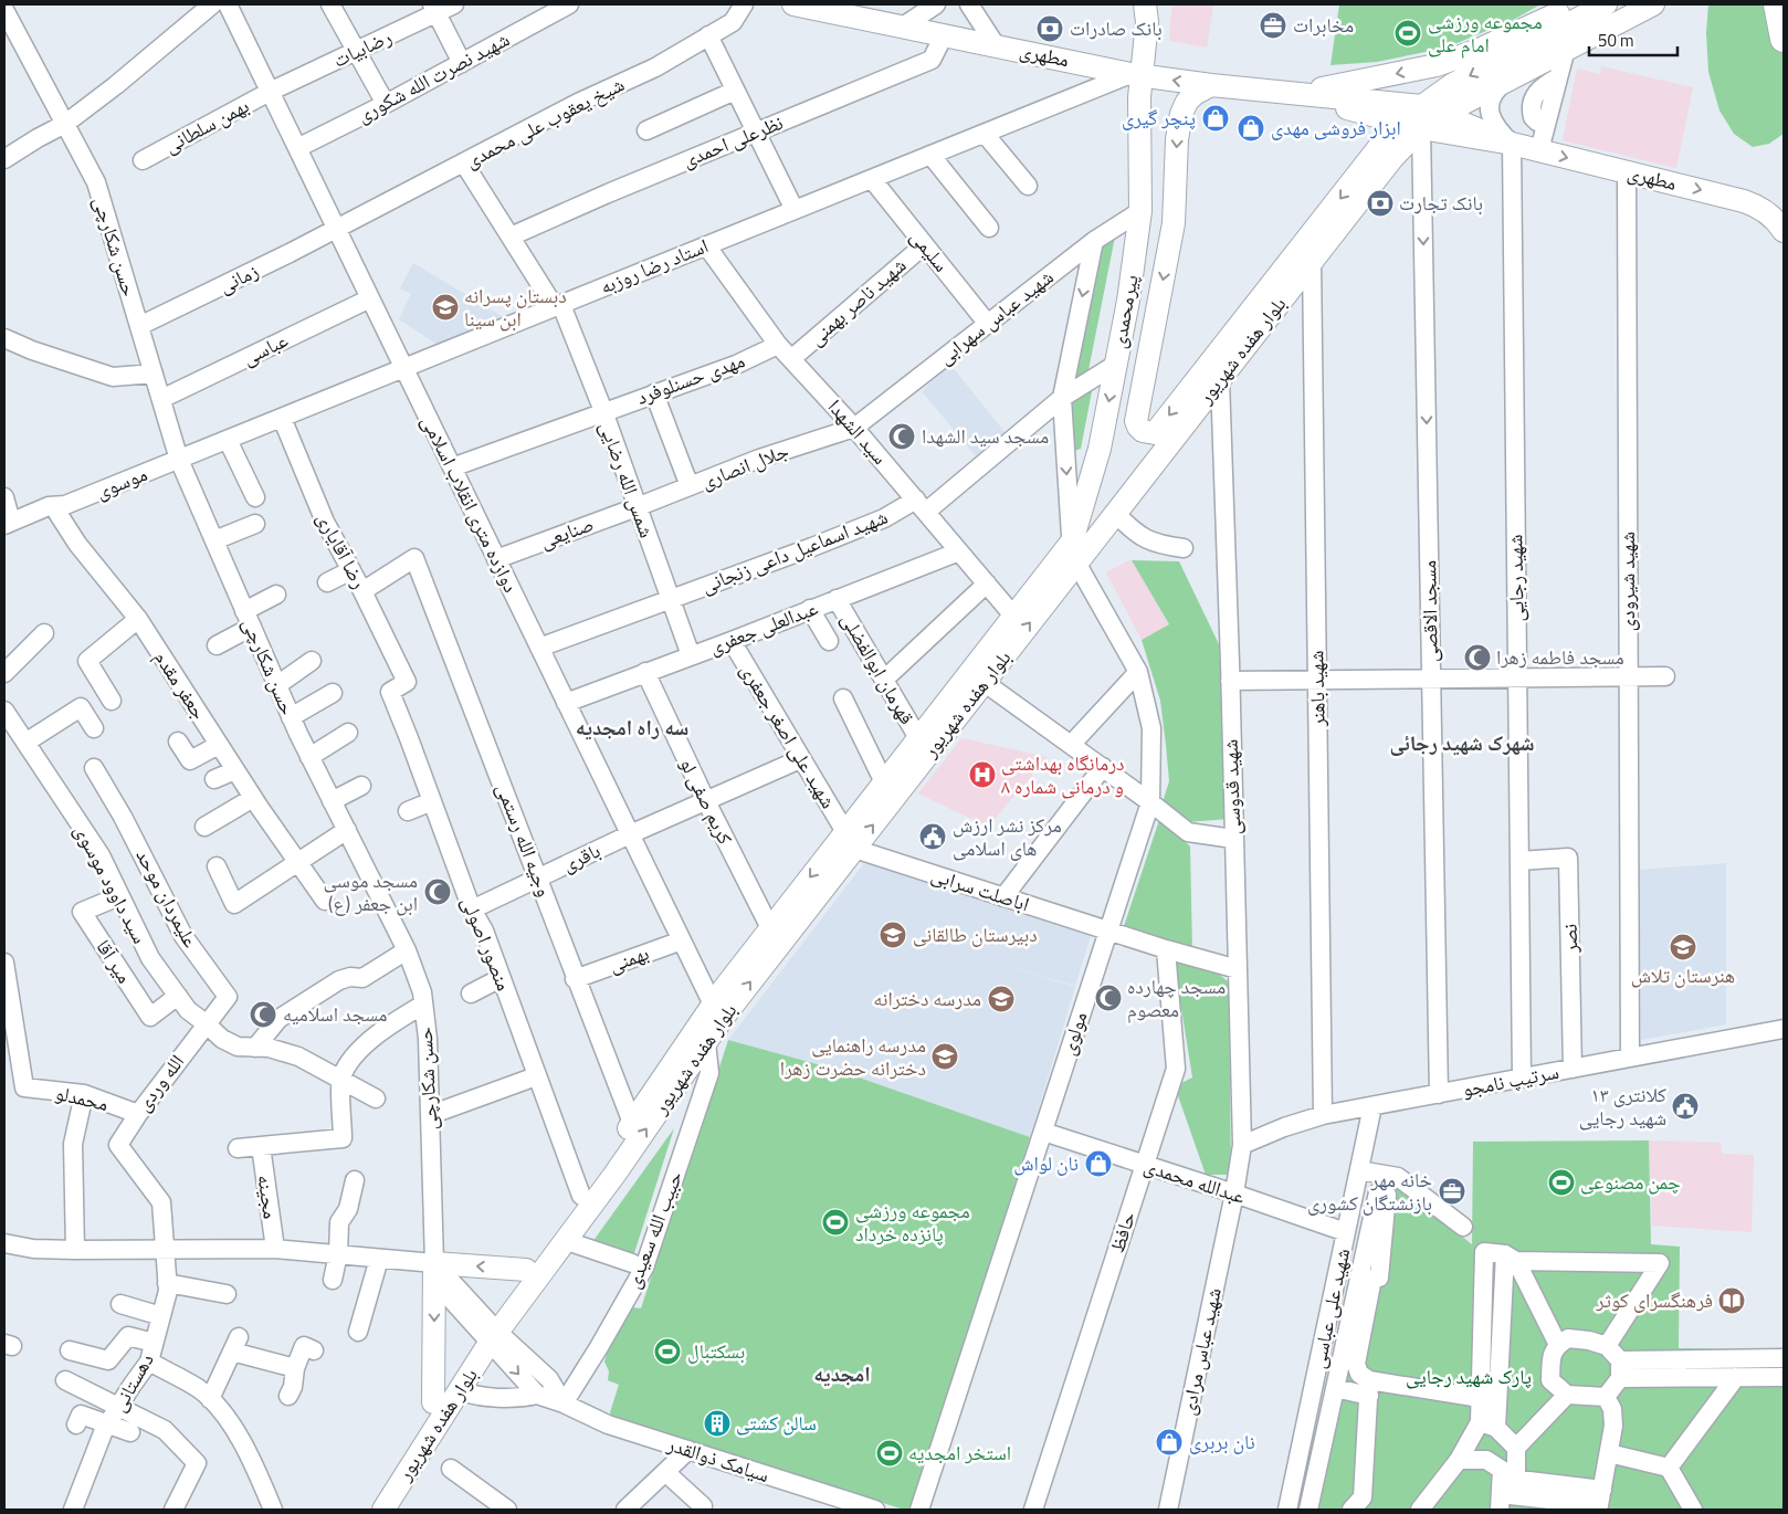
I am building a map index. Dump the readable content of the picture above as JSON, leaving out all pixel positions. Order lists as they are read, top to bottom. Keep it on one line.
{"streets":{"main road":["مطهری","پیرمحمدی","بلوار هفده شهریور"],"street":["رضابیات","شهید نصرت الله شکوری","شیخ یعقوب علی محمدی","بهمن سلطانی","نظرعلی احمدی","حسن شکارچی","سلیمی","استاد رضا روزبه","زمانی","شهید ناصر بهمنی","شهید عباس سهرابی","عباسی","مهدی حسنلوفرد","سید الشهدا","جلال انصاری","شمس الله رضایی","موسوی","دوازده متری انقلاب اسلامی","صنایعی","رضا آقایاری","شهید اسماعیل داعی زنجانی","شهید رجایی","شهید شیرودی","مسجد الاقصی","عبدالعلی جعفری","قهرمان ابوالفضلی","جعفر مقدم","شهید باهنر","شهید علی اصغر جعفری","شهید قدوسی","کریم صفی لو","وجیه الله رستمی","باقری","سید داوود موسوی","اباصلت سرابی","علیمردان موحد","نصر","منصور اصولی","بهمنی","میر آقا","مولوی","سرتیپ نامجو","الله وردی","محمدلو","عبدالله محمدی","مجینه","حبیب الله سعیدی","حافظ","شهید علی عباسی","شهید عباس مرادی","دهستانی","سیامک ذوالقدر"]},"crossings":[["رضابیات","بهمن سلطانی"],["رضابیات","دوازده متری انقلاب اسلامی"],["مطهری","نظرعلی احمدی"],["مطهری","استاد رضا روزبه"],["مطهری","پیرمحمدی"],["مطهری","شهید رجایی"],["مطهری","شهید شیرودی"],["شهید نصرت الله شکوری","دوازده متری انقلاب اسلامی"],["شیخ یعقوب علی محمدی","زمانی"],["شیخ یعقوب علی محمدی","شمس الله رضایی"],["شیخ یعقوب علی محمدی","دوازده متری انقلاب اسلامی"],["بهمن سلطانی","دوازده متری انقلاب اسلامی"],["نظرعلی احمدی","شمس الله رضایی"],["حسن شکارچی","استاد رضا روزبه"],["حسن شکارچی","زمانی"],["حسن شکارچی","عباسی"],["حسن شکارچی","موسوی"],["سلیمی","استاد رضا روزبه"],["سلیمی","شهید ناصر بهمنی"],["سلیمی","شهید عباس سهرابی"],["استاد رضا روزبه","پیرمحمدی"],["استاد رضا روزبه","سید الشهدا"],["استاد رضا روزبه","شمس الله رضایی"],["استاد رضا روزبه","موسوی"],["استاد رضا روزبه","دوازده متری انقلاب اسلامی"],["استاد رضا روزبه","رضا آقایاری"],["زمانی","دوازده متری انقلاب اسلامی"],["شهید ناصر بهمنی","سید الشهدا"],["پیرمحمدی","شهید عباس سهرابی"],["پیرمحمدی","بلوار هفده شهریور"],["پیرمحمدی","شهید اسماعیل داعی زنجانی"],["پیرمحمدی","مولوی"],["شهید عباس سهرابی","سید الشهدا"],["شهید عباس سهرابی","جلال انصاری"],["عباسی","دوازده متری انقلاب اسلامی"],["بلوار هفده شهریور","سید الشهدا"],["بلوار هفده شهریور","دوازده متری انقلاب اسلامی"],["بلوار هفده شهریور","مسجد الاقصی"],["بلوار هفده شهریور","قهرمان ابوالفضلی"],["بلوار هفده شهریور","شهید باهنر"],["بلوار هفده شهریور","شهید علی اصغر جعفری"],["بلوار هفده شهریور","شهید قدوسی"],["بلوار هفده شهریور","کریم صفی لو"],["بلوار هفده شهریور","وجیه الله رستمی"],["بلوار هفده شهریور","اباصلت سرابی"],["بلوار هفده شهریور","منصور اصولی"],["بلوار هفده شهریور","مولوی"],["بلوار هفده شهریور","حبیب الله سعیدی"],["بلوار هفده شهریور","سیامک ذوالقدر"],["مهدی حسنلوفرد","سید الشهدا"],["مهدی حسنلوفرد","شمس الله رضایی"],["مهدی حسنلوفرد","دوازده متری انقلاب اسلامی"],["سید الشهدا","جلال انصاری"],["سید الشهدا","شهید اسماعیل داعی زنجانی"],["سید الشهدا","عبدالعلی جعفری"],["جلال انصاری","شمس الله رضایی"],["جلال انصاری","صنایعی"],["شمس الله رضایی","صنایعی"],["شمس الله رضایی","شهید اسماعیل داعی زنجانی"],["شمس الله رضایی","عبدالعلی جعفری"],["موسوی","جعفر مقدم"],["دوازده متری انقلاب اسلامی","صنایعی"],["دوازده متری انقلاب اسلامی","شهید اسماعیل داعی زنجانی"],["دوازده متری انقلاب اسلامی","عبدالعلی جعفری"],["دوازده متری انقلاب اسلامی","باقری"],["دوازده متری انقلاب اسلامی","بهمنی"],["رضا آقایاری","وجیه الله رستمی"],["رضا آقایاری","منصور اصولی"],["شهید رجایی","نصر"],["شهید رجایی","سرتیپ نامجو"],["شهید شیرودی","سرتیپ نامجو"],["مسجد الاقصی","سرتیپ نامجو"],["عبدالعلی جعفری","قهرمان ابوالفضلی"],["عبدالعلی جعفری","شهید علی اصغر جعفری"],["عبدالعلی جعفری","کریم صفی لو"],["شهید باهنر","سرتیپ نامجو"],["شهید علی اصغر جعفری","باقری"],["شهید علی اصغر جعفری","اباصلت سرابی"],["شهید قدوسی","اباصلت سرابی"],["شهید قدوسی","سرتیپ نامجو"],["شهید قدوسی","عبدالله محمدی"],["شهید قدوسی","شهید عباس مرادی"],["کریم صفی لو","باقری"],["وجیه الله رستمی","باقری"],["وجیه الله رستمی","بهمنی"],["باقری","منصور اصولی"],["سید داوود موسوی","علیمردان موحد"],["سید داوود موسوی","میر آقا"],["سید داوود موسوی","الله وردی"],["اباصلت سرابی","مولوی"],["اباصلت سرابی","حافظ"],["علیمردان موحد","الله وردی"],["نصر","سرتیپ نامجو"],["مولوی","عبدالله محمدی"],["سرتیپ نامجو","شهید علی عباسی"],["الله وردی","محمدلو"],["الله وردی","دهستانی"],["عبدالله محمدی","حافظ"],["عبدالله محمدی","شهید علی عباسی"],["عبدالله محمدی","شهید عباس مرادی"],["حبیب الله سعیدی","سیامک ذوالقدر"]],"one_way":["مسجد الاقصی"],"districts":["سه راه امجدیه","شهرک شهید رجائی","امجدیه"],"parks":["پارک شهید رجایی"],"places":{"office":["مخابرات","خانه مهر بازنشتگان کشوری"],"bank":["بانک صادرات","بانک تجارت"],"sports":["مجموعه ورزشی امام علی","چمن مصنوعی","مجموعه ورزشی پانزده خرداد","بسکتبال","استخر امجدیه"],"shop":["پنچر گیری","ابزار فروشی مهدی","نان لواش","نان بربری"],"school or university":["دبستان پسرانه ابن سینا","دبیرستان طالقانی","هنرستان تلاش","مدرسه دخترانه","مدرسه راهنمایی دخترانه حضرت زهرا"],"mosque":["مسجد سید الشهدا","مسجد فاطمه زهرا","مسجد موسی ابن جعفر (ع)","مسجد چهارده معصوم","مسجد اسلامیه"],"hospital":["درمانگاه بهداشتی و درمانی شماره ۸"],"public building":["مرکز نشر ارزش های اسلامی","کلانتری ۱۳ شهید رجایی"],"library":["فرهنگسرای کوثر"],"building":["سالن کشتی"]},"scale_bar":"50 m"}
